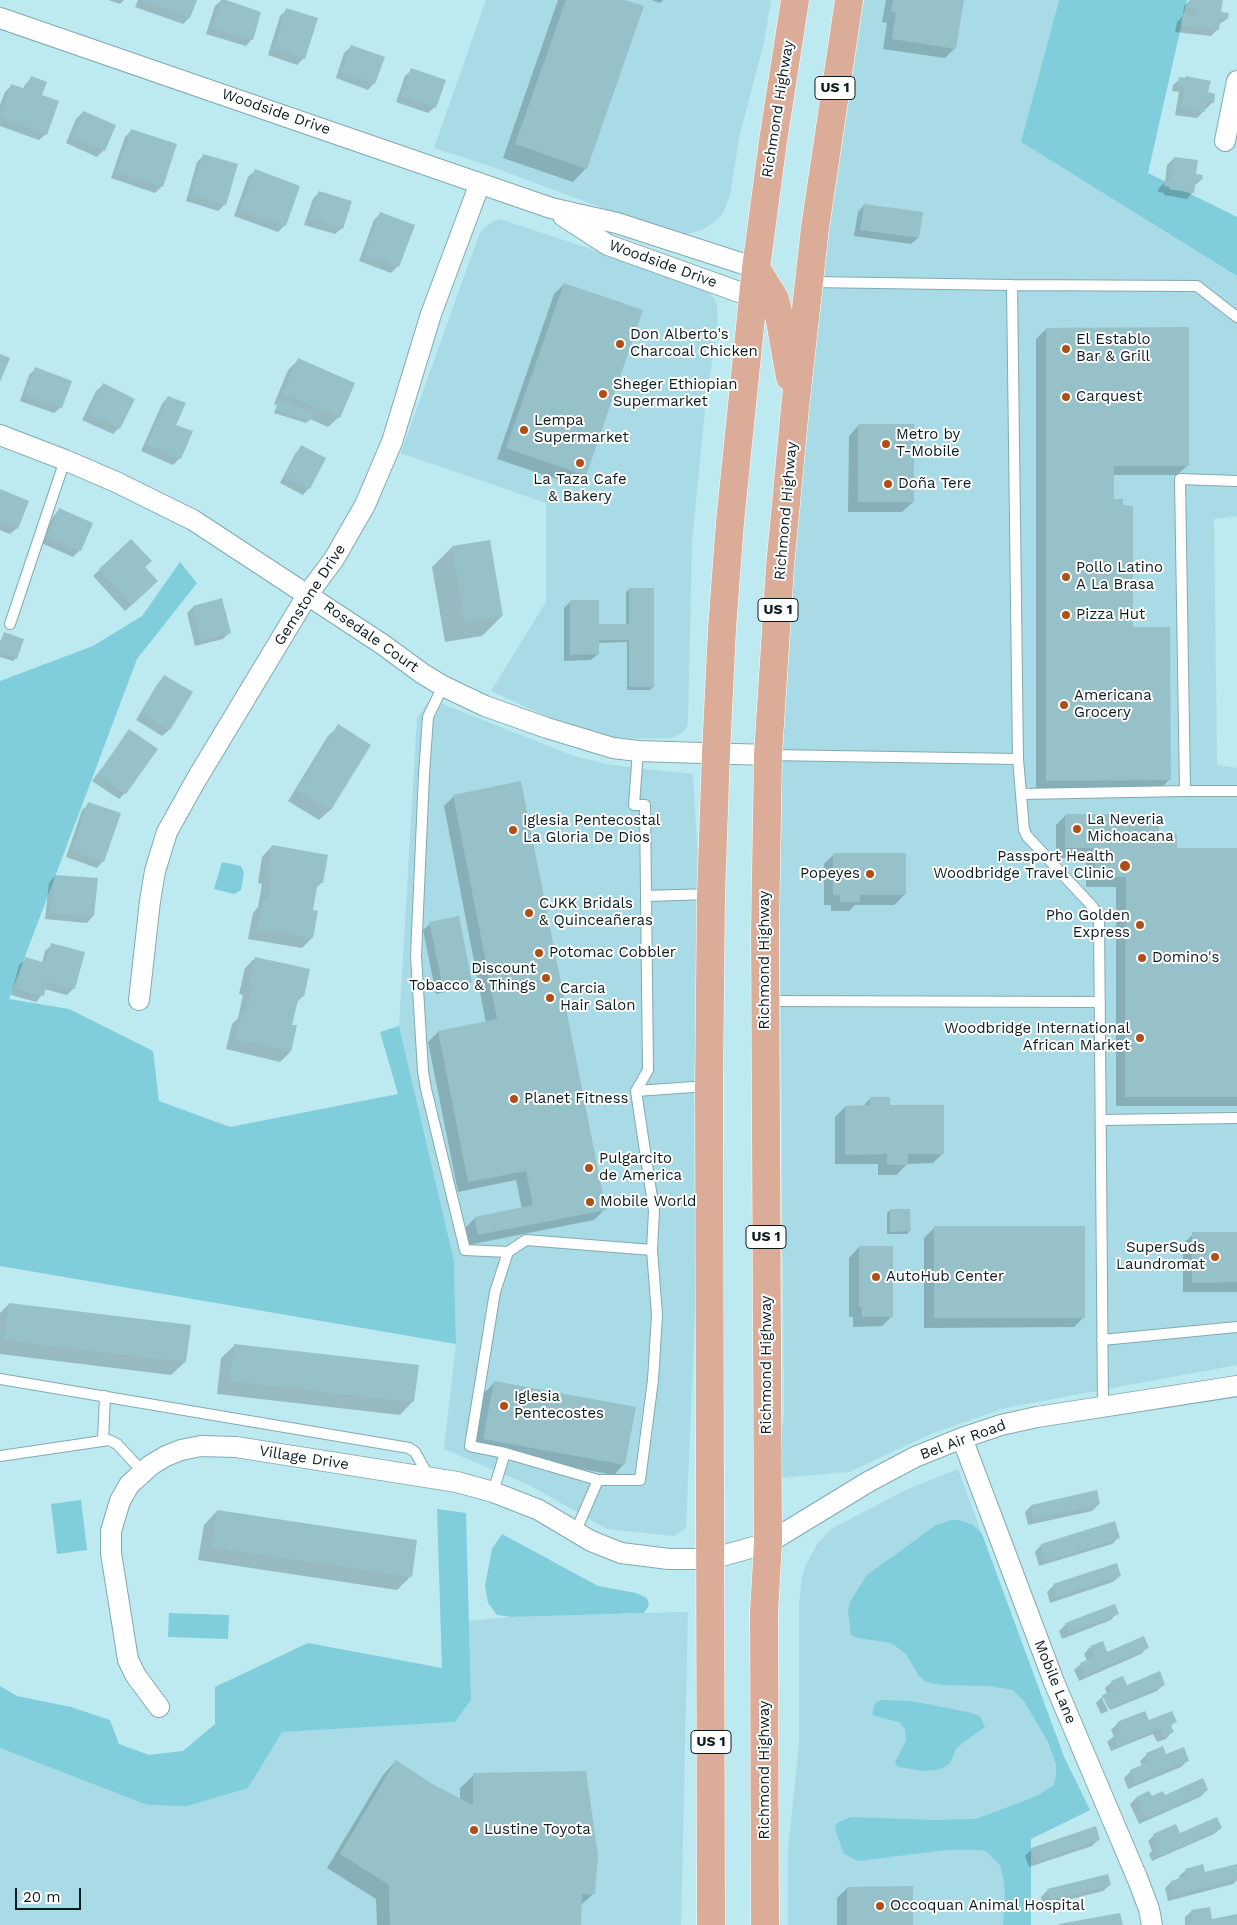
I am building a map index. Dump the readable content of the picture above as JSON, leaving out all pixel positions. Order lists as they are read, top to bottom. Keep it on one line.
{"streets":{"main road":["US 1","Richmond Highway"],"street":["Woodside Drive","Gemstone Drive","Rosedale Court","Bel Air Road","Village Drive","Mobile Lane"]},"crossings":[["Richmond Highway","Woodside Drive"],["Richmond Highway","Rosedale Court"],["Richmond Highway","Bel Air Road"],["Richmond Highway","Village Drive"],["Woodside Drive","Gemstone Drive"],["Gemstone Drive","Rosedale Court"],["Bel Air Road","Village Drive"],["Bel Air Road","Mobile Lane"]],"places":["Don Alberto's Charcoal Chicken","El Establo Bar & Grill","Sheger Ethiopian Supermarket","Carquest","Lempa Supermarket","Metro by T-Mobile","La Taza Cafe & Bakery","Doña Tere","Pollo Latino A La Brasa","Pizza Hut","Americana Grocery","La Neveria Michoacana","Iglesia Pentecostal La Gloria De Dios","Passport Health Woodbridge Travel Clinic","Popeyes","CJKK Bridals & Quinceañeras","Pho Golden Express","Potomac Cobbler","Domino's","Discount Tobacco & Things","Carcia Hair Salon","Woodbridge International African Market","Planet Fitness","Pulgarcito de America","Mobile World","SuperSuds Laundromat","AutoHub Center","Iglesia Pentecostes","Lustine Toyota","Occoquan Animal Hospital"],"scale_bar":"20 m"}
